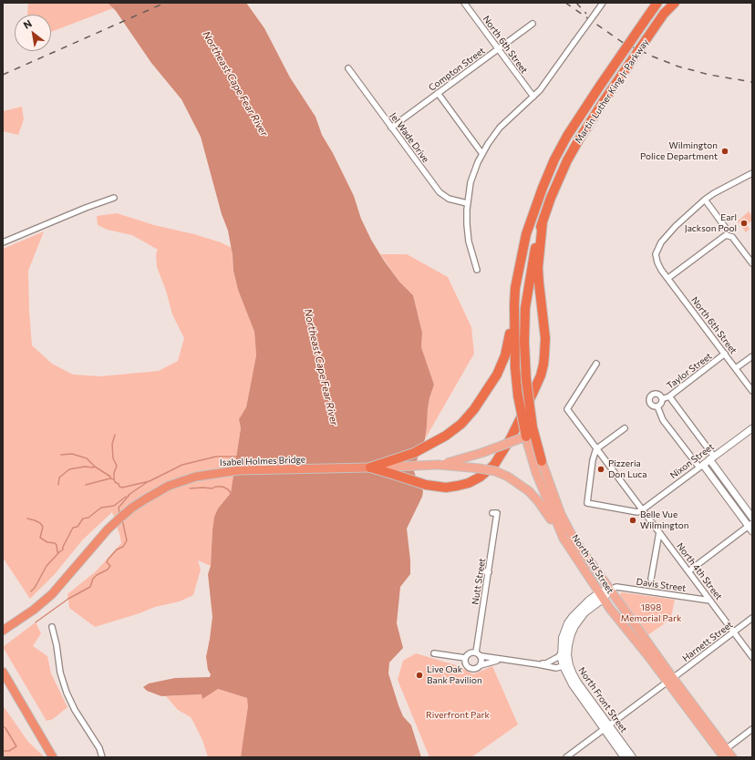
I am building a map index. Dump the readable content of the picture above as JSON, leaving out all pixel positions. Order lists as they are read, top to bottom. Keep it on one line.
{"streets":{"highway":["Martin Luther King Jr Parkway","Isabel Holmes Bridge"],"main road":["North 3rd Street","North Front Street"],"street":["North 6th Street","Compton Street","Jel Wade Drive","Taylor Street","Nixon Street","North 4th Street","Nutt Street","Davis Street","Harnett Street"]},"crossings":[["North 6th Street","Compton Street"],["North 6th Street","Taylor Street"],["Compton Street","Jel Wade Drive"],["Martin Luther King Jr Parkway","Isabel Holmes Bridge"],["Martin Luther King Jr Parkway","North 3rd Street"],["Isabel Holmes Bridge","North 3rd Street"],["Nixon Street","North 4th Street"],["North 3rd Street","Davis Street"],["North 3rd Street","Harnett Street"],["North 3rd Street","North Front Street"],["North 4th Street","Davis Street"],["North 4th Street","Harnett Street"],["Davis Street","North Front Street"],["Harnett Street","North Front Street"]],"water":["Northeast Cape Fear River"],"parks":["1898 Memorial Park","Riverfront Park"],"places":["Wilmington Police Department","Earl Jackson Pool","Pizzeria Don Luca","Belle Vue Wilmington","Live Oak Bank Pavilion"],"north":"top left"}
